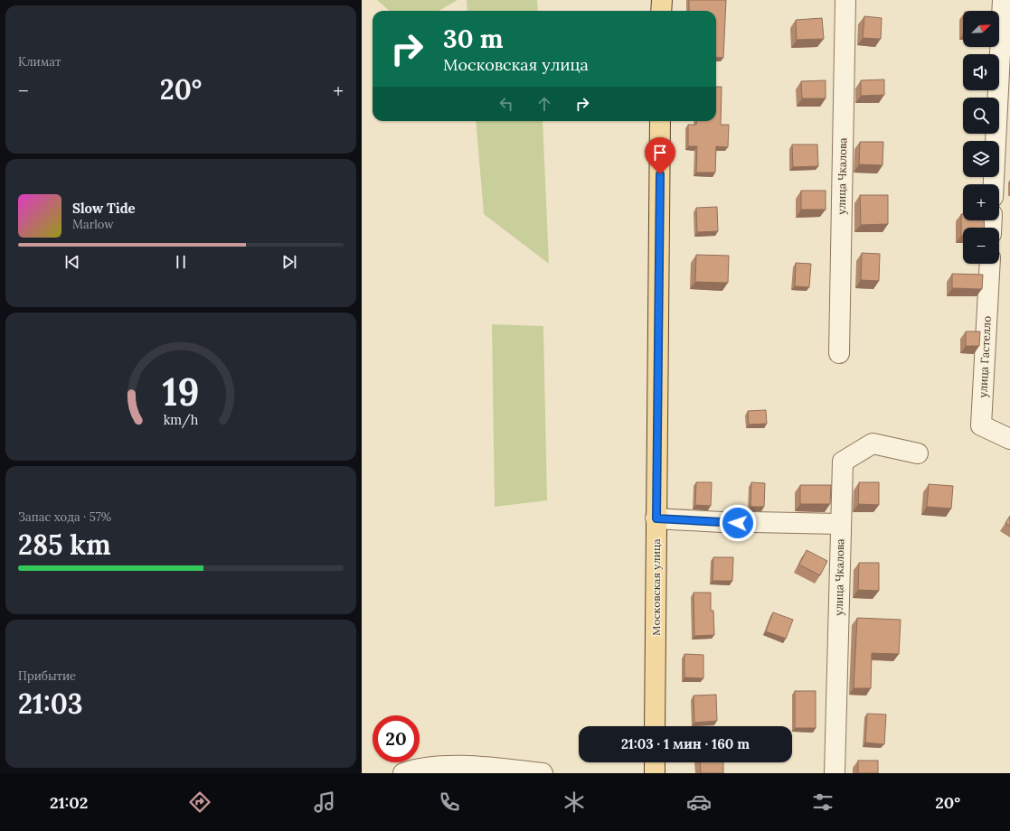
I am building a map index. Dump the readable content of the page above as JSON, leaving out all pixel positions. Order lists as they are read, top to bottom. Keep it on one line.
{"streets":{"main road":["Московская улица"],"street":["улица Чкалова","улица Гастелло"]},"north":"top right","page":{"tile":["Климат",["Запас хода · 57%","285 km"],["Прибытие","21:03"]],"map_buttons":["+","−"],"turn":["30 m","Московская улица"],"heat":["−","20°","+"],"song":["Slow Tide","Marlow"],"limit":"20","trip":"21:03 · 1 мин · 160 m","tabs":["21:02","20°"],"gauge":["19","km/h"]}}
